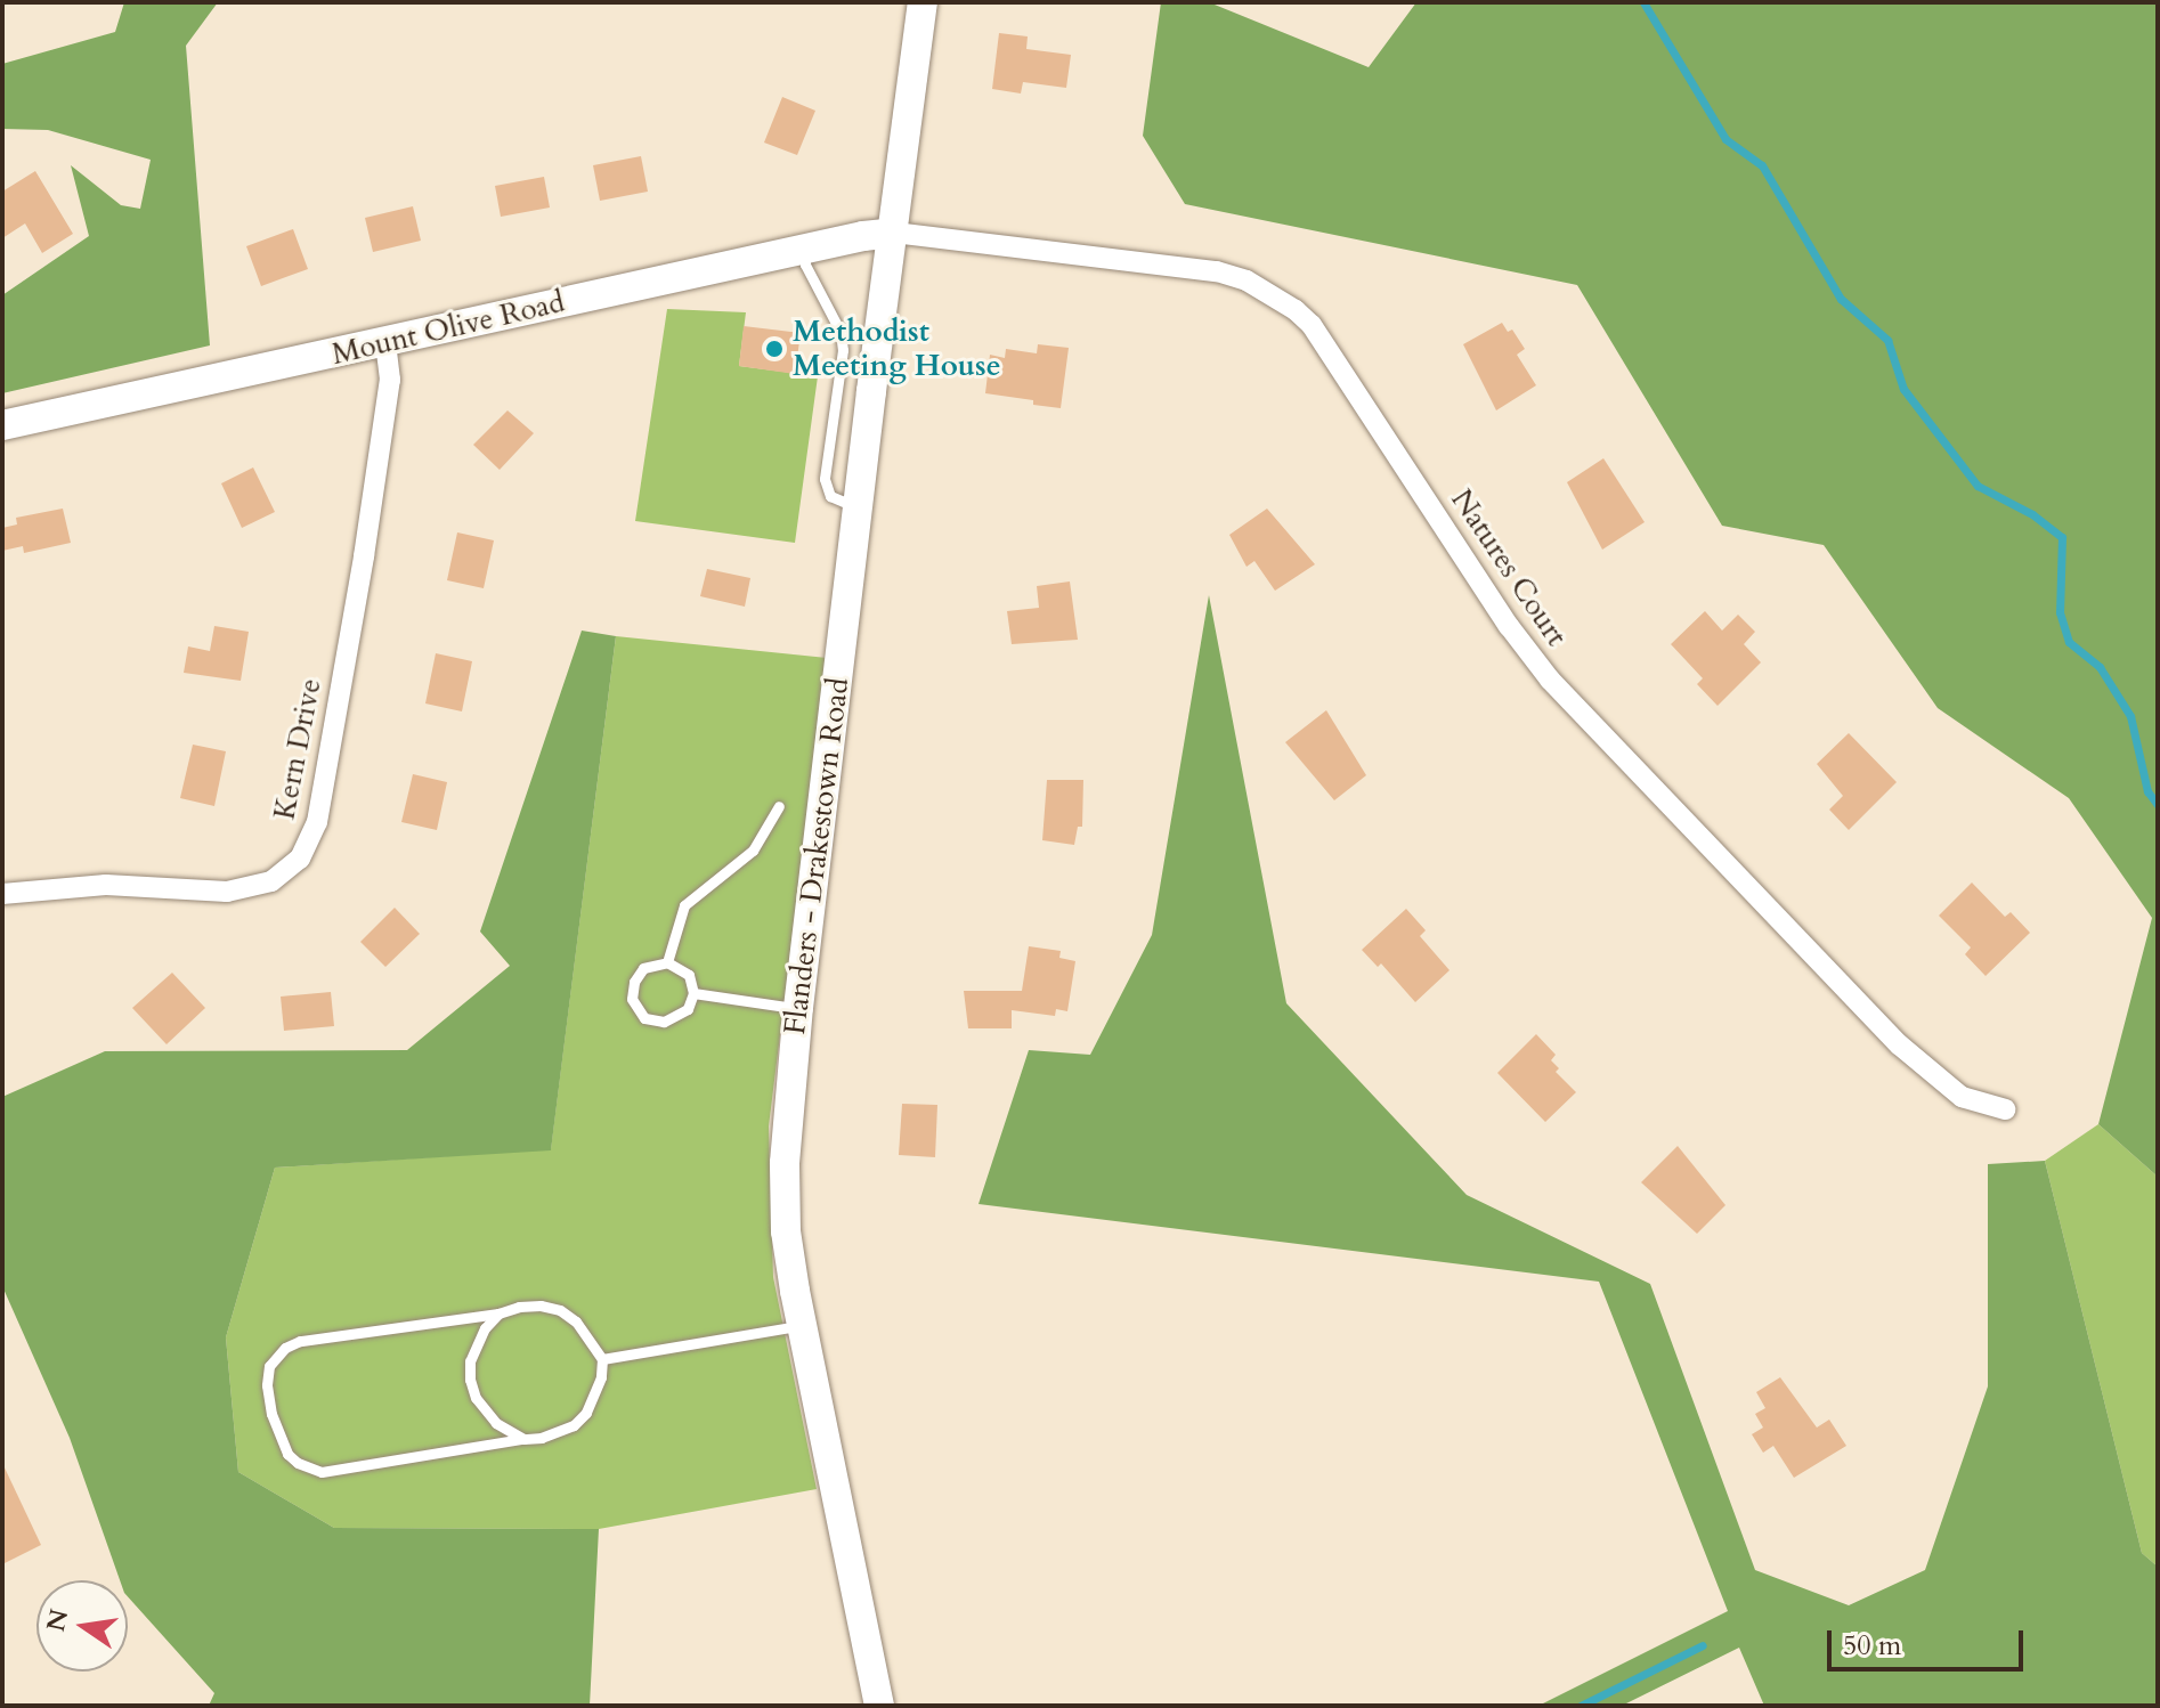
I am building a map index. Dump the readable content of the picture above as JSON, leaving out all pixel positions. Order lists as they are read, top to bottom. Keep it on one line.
{"streets":{"street":["Mount Olive Road","Natures Court","Kern Drive","Flanders - Drakestown Road"]},"crossings":[["Mount Olive Road","Natures Court"],["Mount Olive Road","Kern Drive"],["Mount Olive Road","Flanders - Drakestown Road"],["Natures Court","Flanders - Drakestown Road"]],"places":["Methodist Meeting House"],"scale_bar":"50 m","north":"left"}
